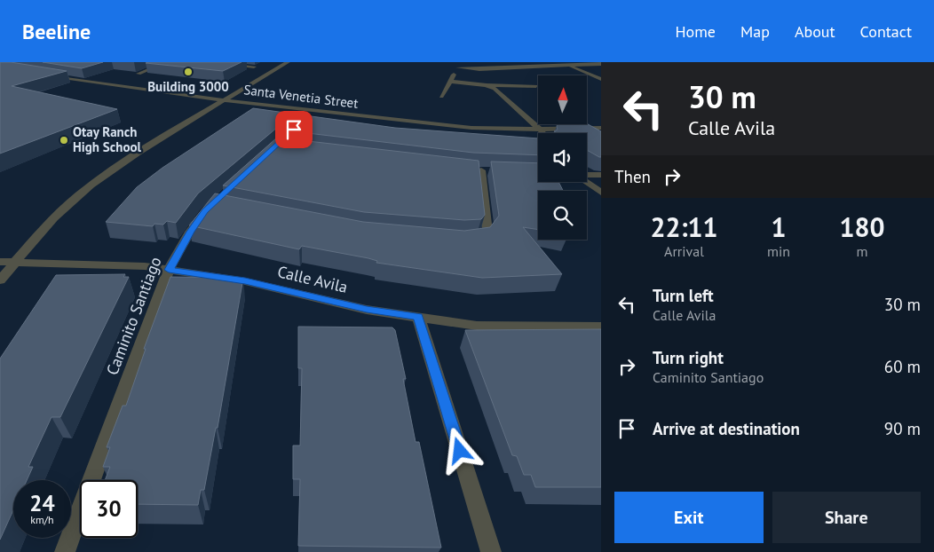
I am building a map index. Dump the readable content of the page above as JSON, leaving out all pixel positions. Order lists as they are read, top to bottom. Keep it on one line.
{"streets":{"street":["Santa Venetia Street","Calle Avila","Caminito Santiago"]},"crossings":[["Calle Avila","Caminito Santiago"]],"places":["Building 3000","Otay Ranch High School"],"north":"top","page":{"header":"Beeline","nav":["Home","Map","About","Contact"],"turn":["30 m","Calle Avila"],"then":"Then","eta":["22:11","Arrival","1","min","180","m"],"list":[{"name":"Turn left","note":"Calle Avila","value":"30 m"},{"name":"Turn right","note":"Caminito Santiago","value":"60 m"},{"name":"Arrive at destination","value":"90 m"}],"speed":"24 km/h","limit":"30","buttons":["Exit","Share"]}}
